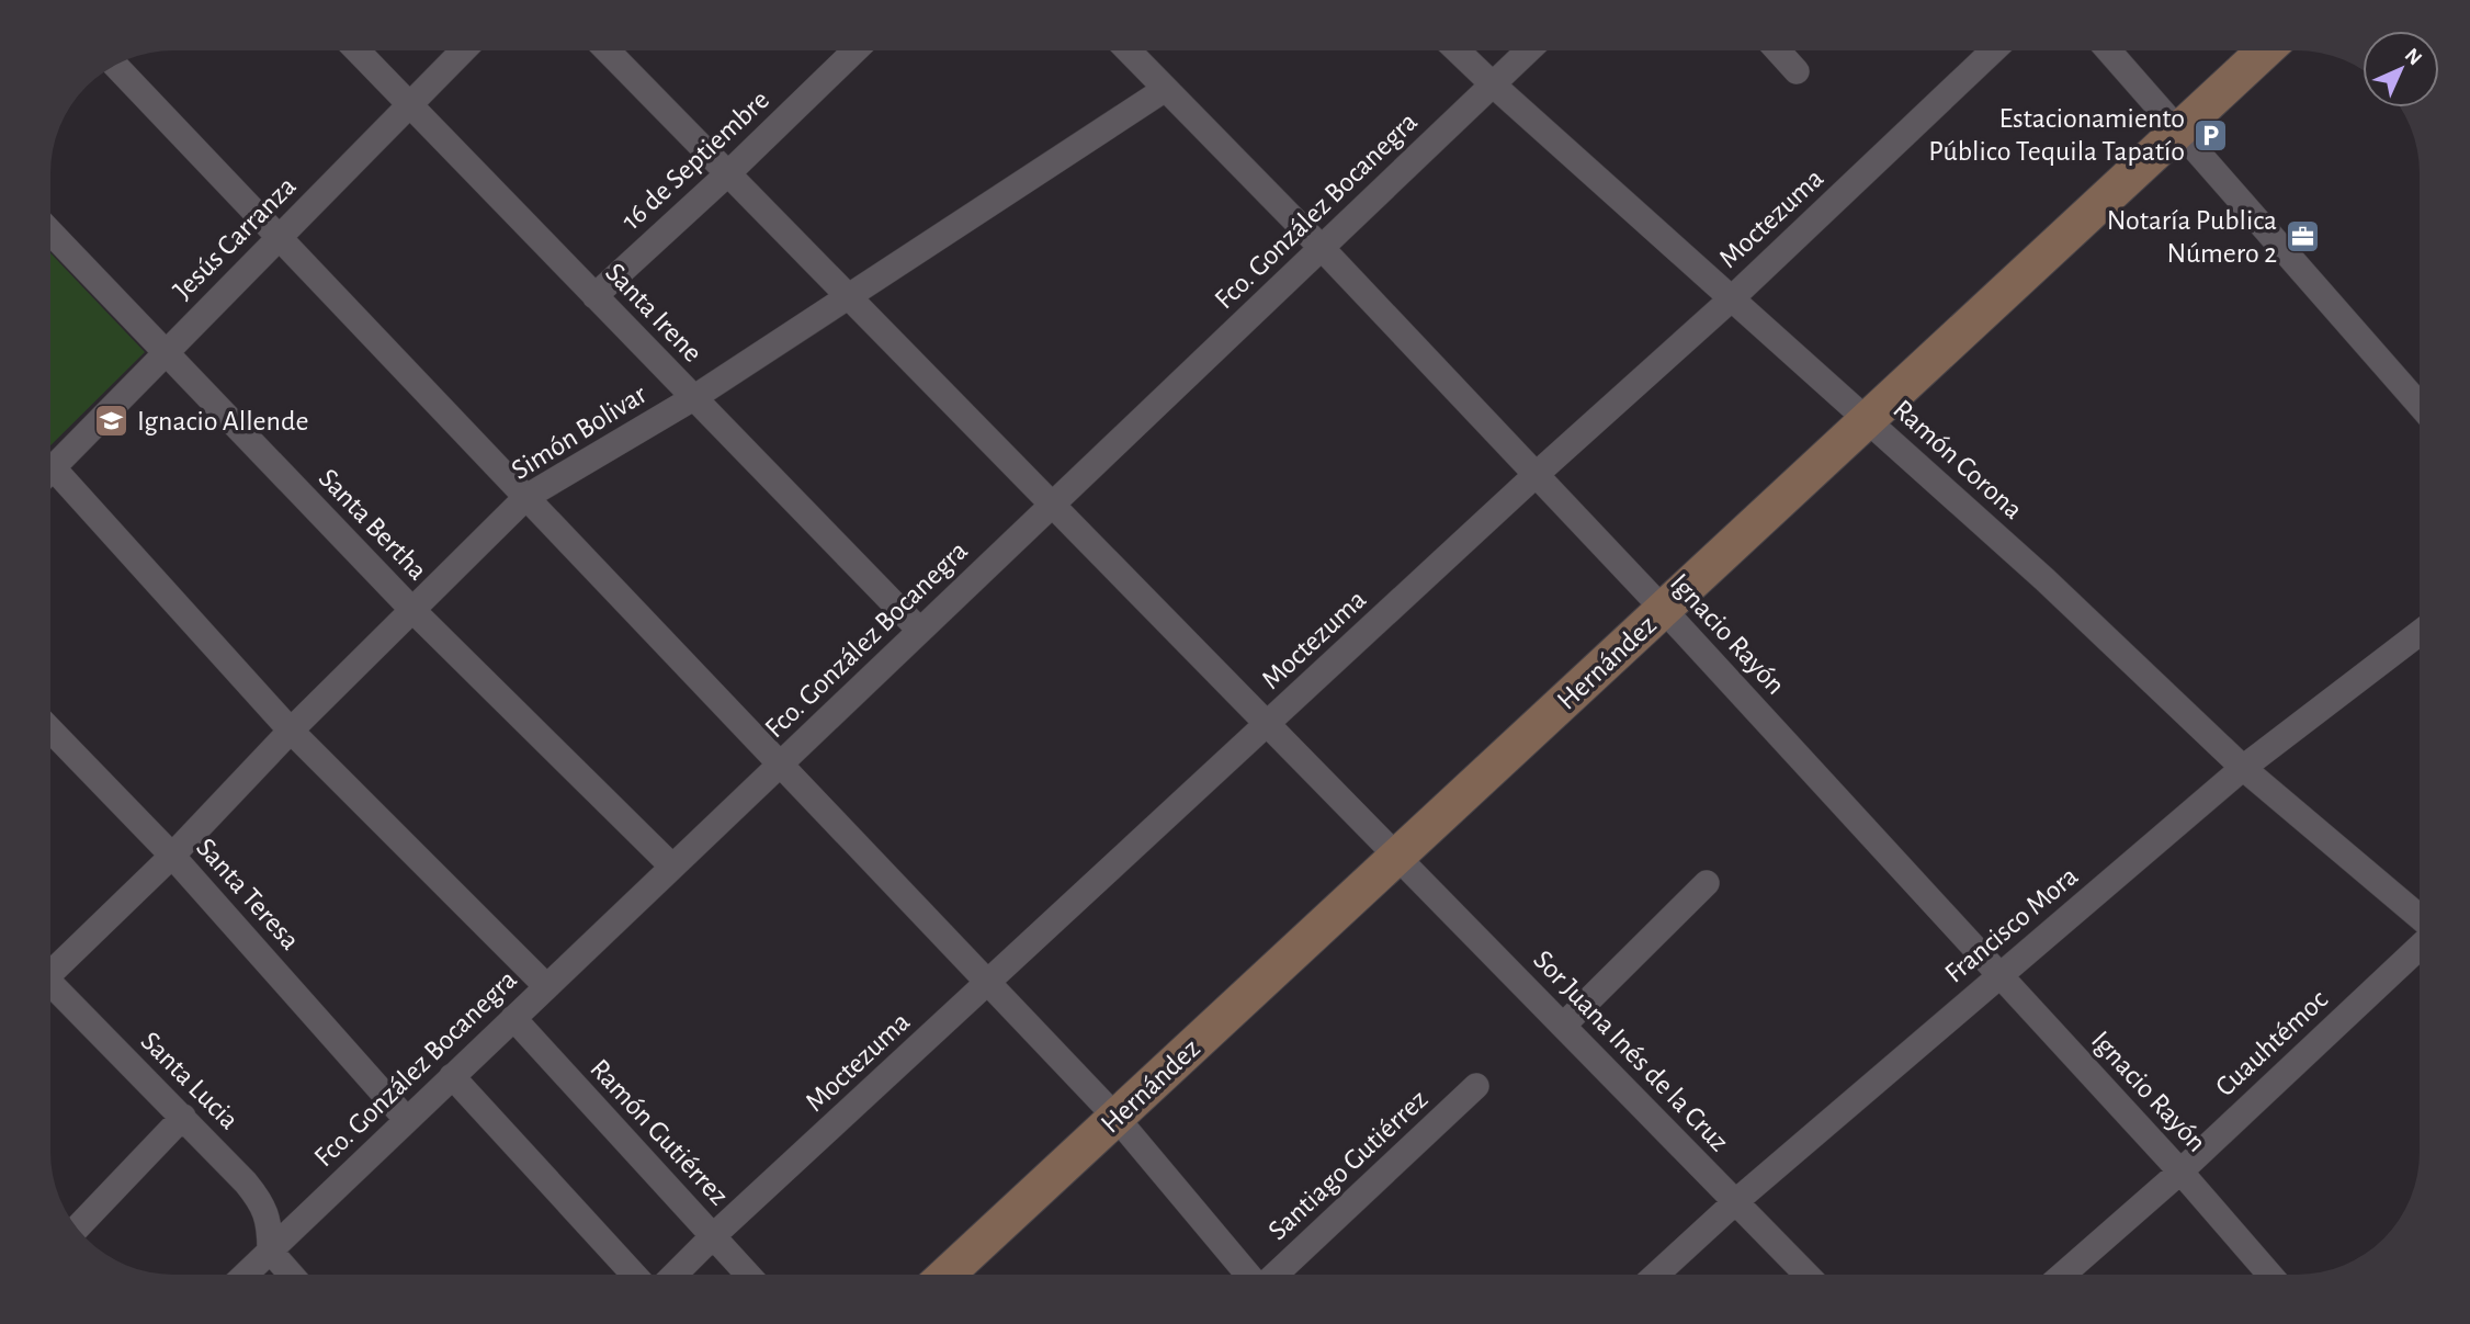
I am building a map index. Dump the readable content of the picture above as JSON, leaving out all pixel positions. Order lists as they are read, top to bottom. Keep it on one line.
{"streets":{"street":["16 de Septiembre","Fco. González Bocanegra","Moctezuma","Jesús Carranza","Santa Irene","Simón Bolivar","Ramón Corona","Santa Bertha","Ignacio Rayón","Hernández","Santa Teresa","Francisco Mora","Cuauhtémoc","Sor Juana Inés de la Cruz","Santa Lucia","Ramón Gutiérrez","Santiago Gutiérrez"]},"crossings":[["16 de Septiembre","Santa Irene"],["16 de Septiembre","Sor Juana Inés de la Cruz"],["Fco. González Bocanegra","Santa Irene"],["Fco. González Bocanegra","Ramón Corona"],["Fco. González Bocanegra","Santa Bertha"],["Fco. González Bocanegra","Ignacio Rayón"],["Fco. González Bocanegra","Santa Teresa"],["Fco. González Bocanegra","Sor Juana Inés de la Cruz"],["Fco. González Bocanegra","Santa Lucia"],["Fco. González Bocanegra","Ramón Gutiérrez"],["Moctezuma","Ramón Corona"],["Moctezuma","Ignacio Rayón"],["Moctezuma","Sor Juana Inés de la Cruz"],["Moctezuma","Ramón Gutiérrez"],["Jesús Carranza","Santa Irene"],["Jesús Carranza","Santa Bertha"],["Santa Irene","Simón Bolivar"],["Simón Bolivar","Santa Bertha"],["Simón Bolivar","Ignacio Rayón"],["Simón Bolivar","Santa Teresa"],["Simón Bolivar","Sor Juana Inés de la Cruz"],["Ramón Corona","Hernández"],["Ramón Corona","Francisco Mora"],["Ignacio Rayón","Hernández"],["Ignacio Rayón","Francisco Mora"],["Ignacio Rayón","Cuauhtémoc"],["Hernández","Sor Juana Inés de la Cruz"],["Francisco Mora","Sor Juana Inés de la Cruz"]],"places":{"parking":["Estacionamiento Público Tequila Tapatío"],"office":["Notaría Publica Número 2"],"school or university":["Ignacio Allende"]},"north":"top right"}
